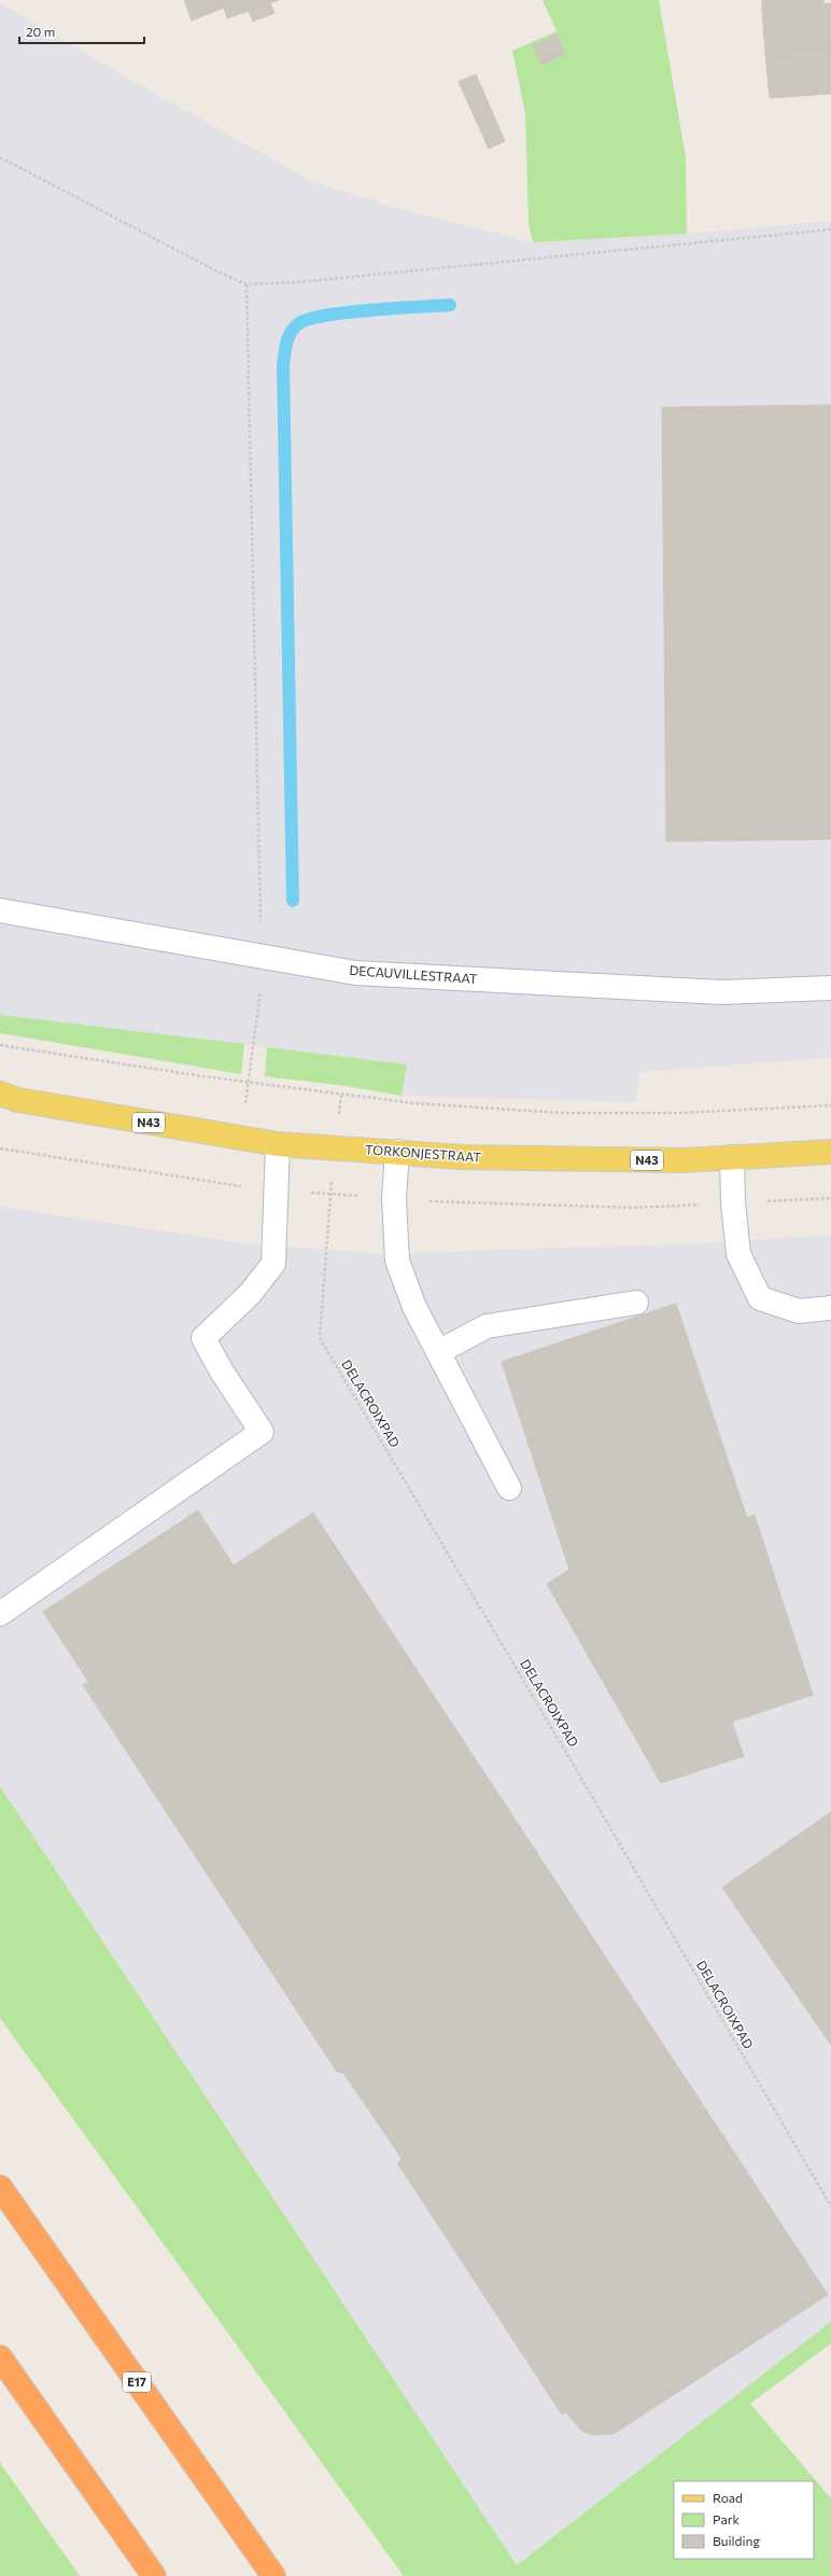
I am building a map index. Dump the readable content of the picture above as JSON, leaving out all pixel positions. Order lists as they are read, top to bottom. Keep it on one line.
{"streets":{"highway":["E17"],"main road":["N43","TORKONJESTRAAT"],"street":["DECAUVILLESTRAAT"],"path":["DELACROIXPAD"]},"legend":["Road","Park","Building"],"scale_bar":"20 m"}
